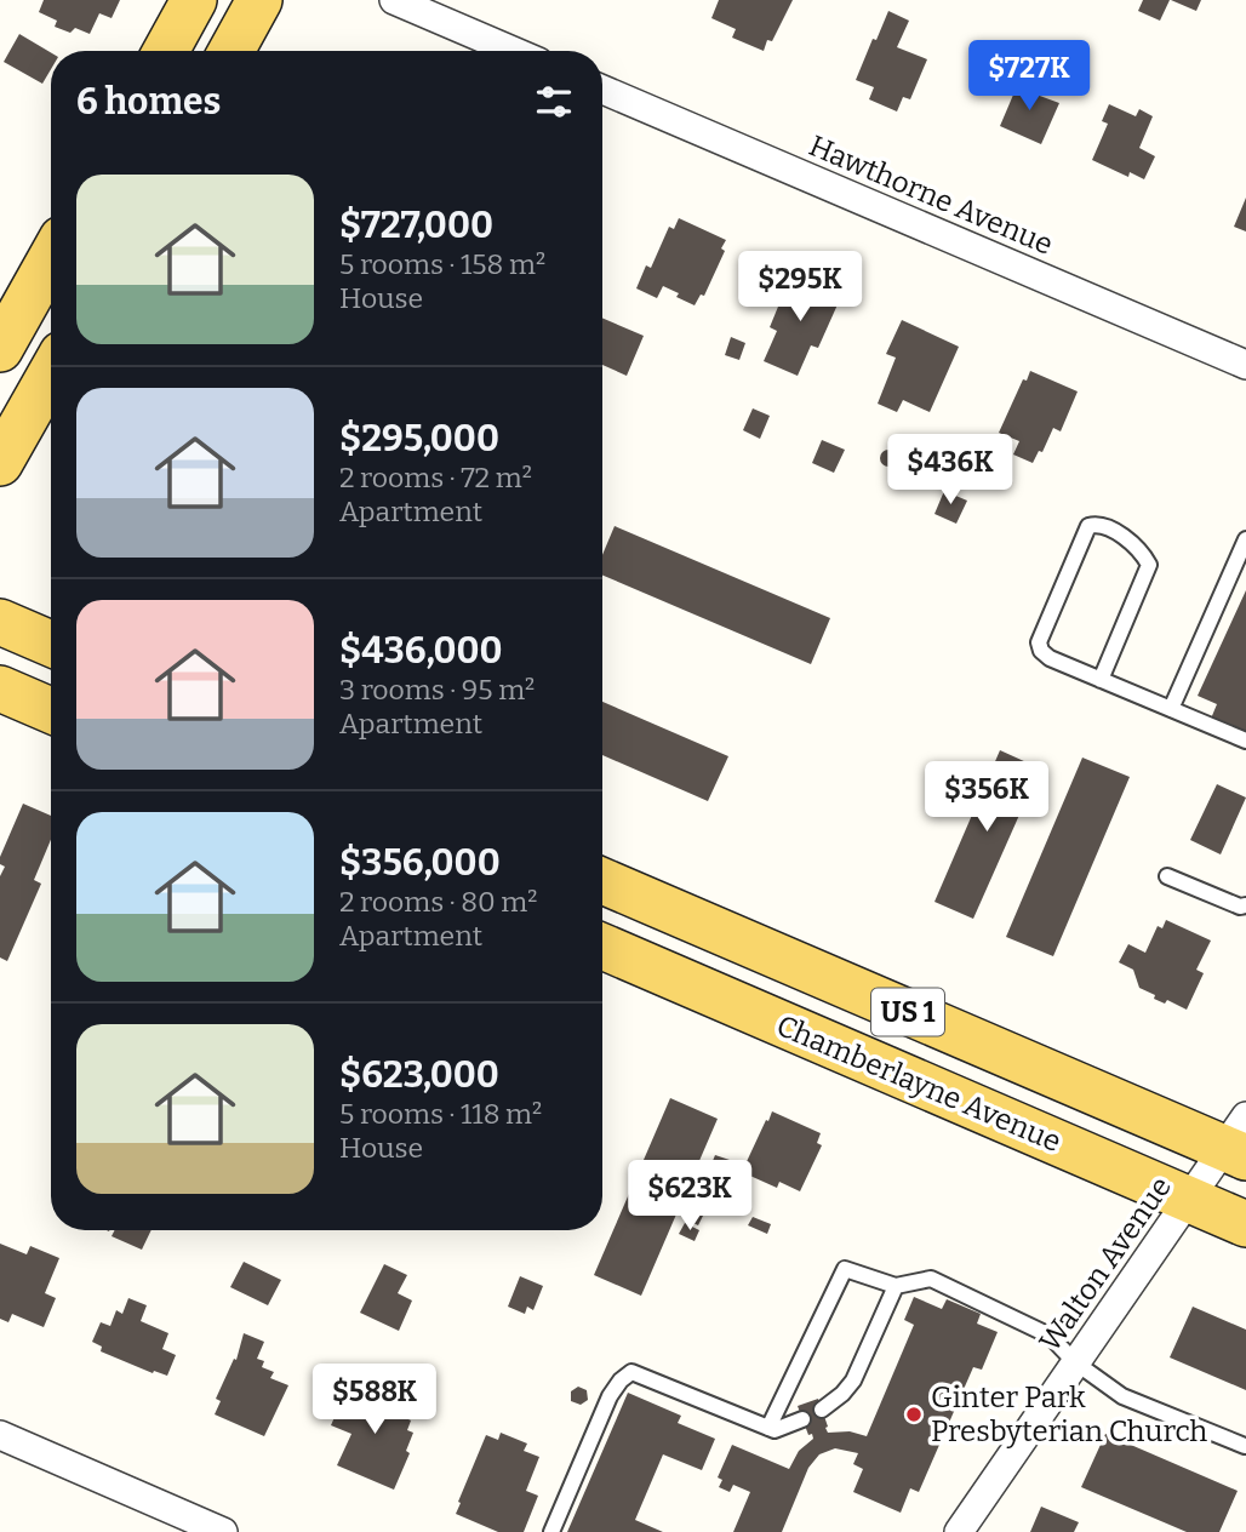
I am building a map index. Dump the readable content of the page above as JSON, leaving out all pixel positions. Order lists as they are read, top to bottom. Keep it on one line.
{"streets":{"main road":["US 1","Chamberlayne Avenue"],"street":["Hawthorne Avenue","Walton Avenue"]},"crossings":[["Chamberlayne Avenue","Walton Avenue"]],"places":["Ginter Park Presbyterian Church"],"page":{"price":["$727K","$295K","$436K","$356K","$623K","$588K"],"heading":"6 homes","list":[{"name":"$727,000","note":"5 rooms · 158 m² · House"},{"name":"$295,000","note":"2 rooms · 72 m² · Apartment"},{"name":"$436,000","note":"3 rooms · 95 m² · Apartment"},{"name":"$356,000","note":"2 rooms · 80 m² · Apartment"},{"name":"$623,000","note":"5 rooms · 118 m² · House"}]}}
